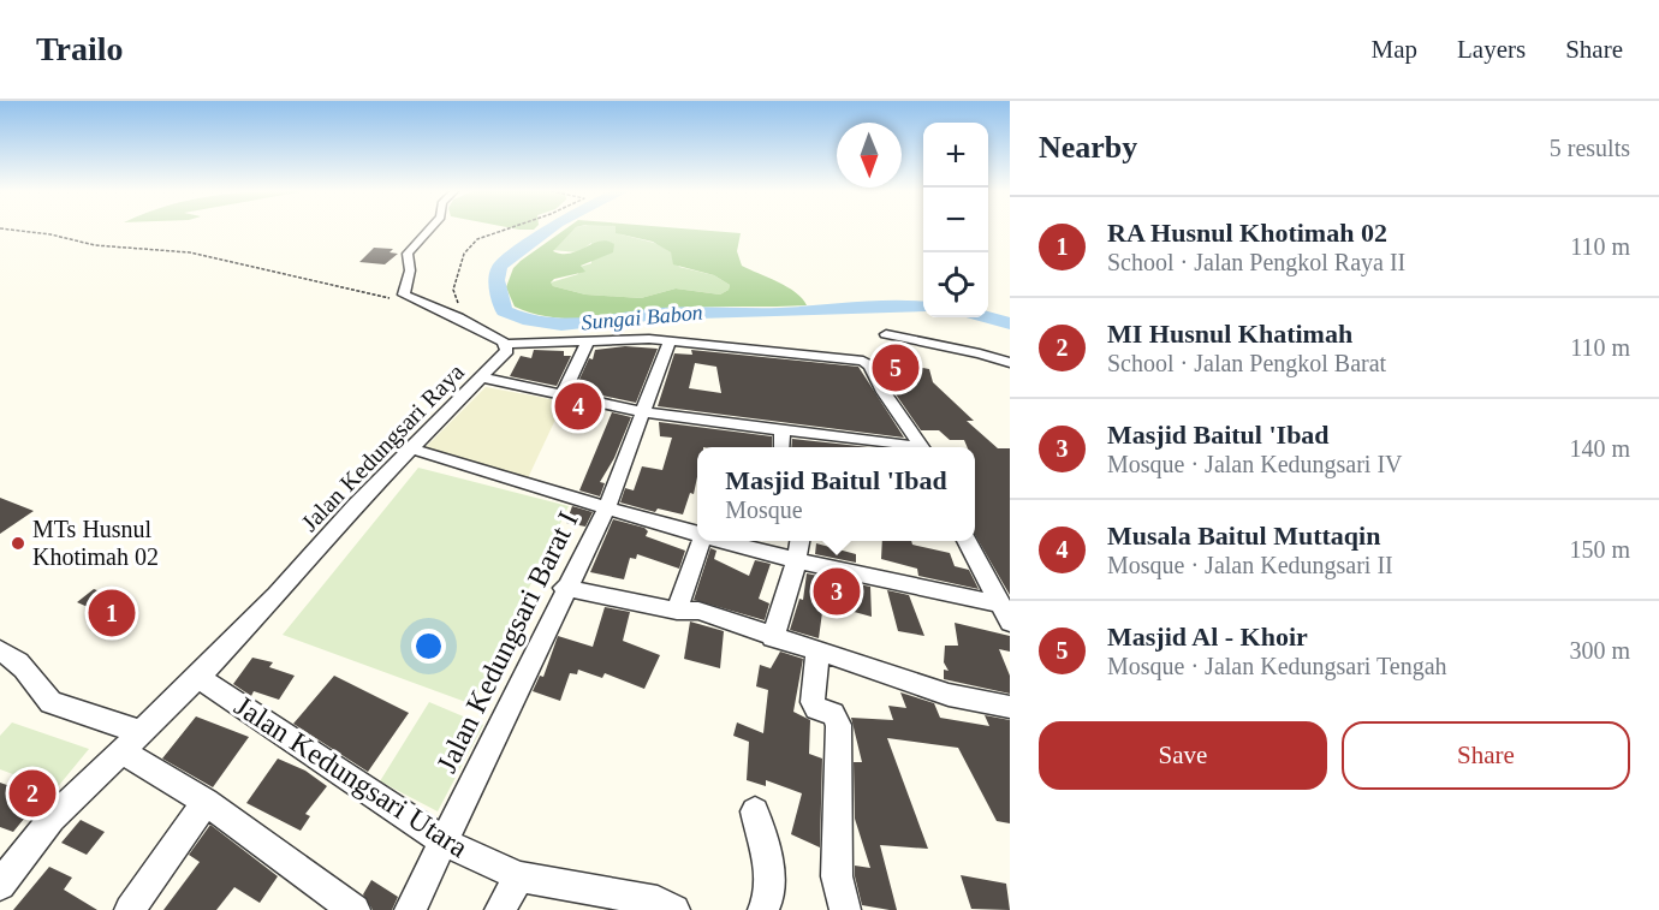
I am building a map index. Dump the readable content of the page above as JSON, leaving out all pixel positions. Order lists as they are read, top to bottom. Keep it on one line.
{"streets":{"street":["Jalan Kedungsari Raya","Jalan Kedungsari Barat I","Jalan Kedungsari Utara"]},"crossings":[["Jalan Kedungsari Raya","Jalan Kedungsari Utara"],["Jalan Kedungsari Barat I","Jalan Kedungsari Utara"]],"water":["Sungai Babon"],"places":["MTs Husnul Khotimah 02"],"north":"bottom","page":{"header":"Trailo","nav":["Map","Layers","Share"],"heading":["Nearby","5 results"],"map_buttons":["+","−"],"list":[{"mark":"1","name":"RA Husnul Khotimah 02","note":"School · Jalan Pengkol Raya II","value":"110 m"},{"mark":"2","name":"MI Husnul Khatimah","note":"School · Jalan Pengkol Barat","value":"110 m"},{"mark":"3","name":"Masjid Baitul 'Ibad","note":"Mosque · Jalan Kedungsari IV","value":"140 m"},{"mark":"4","name":"Musala Baitul Muttaqin","note":"Mosque · Jalan Kedungsari II","value":"150 m"},{"mark":"5","name":"Masjid Al - Khoir","note":"Mosque · Jalan Kedungsari Tengah","value":"300 m"}],"pins":["5","4","3","1","2"],"popup":["Masjid Baitul 'Ibad","Mosque"],"buttons":["Save","Share"]}}
